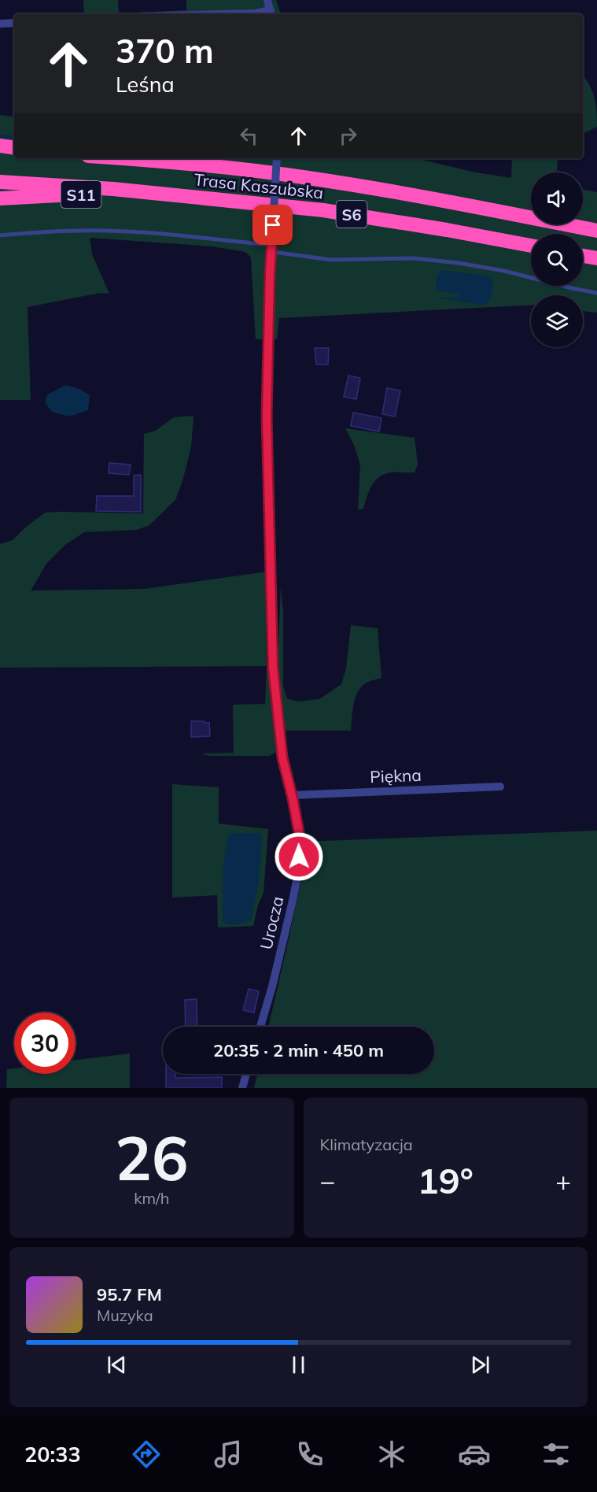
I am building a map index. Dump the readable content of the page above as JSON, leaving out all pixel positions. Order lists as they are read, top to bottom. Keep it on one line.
{"streets":{"highway":["Trasa Kaszubska","S11","S6"],"street":["Piękna","Urocza"]},"crossings":[["Trasa Kaszubska","S11"],["Piękna","Urocza"]],"page":{"turn":["370 m","Leśna"],"limit":"30","trip":"20:35 · 2 min · 450 m","tile":[["26","km/h"],"Klimatyzacja"],"heat":["−","19°","+"],"song":["95.7 FM","Muzyka"],"tabs":"20:33"}}
